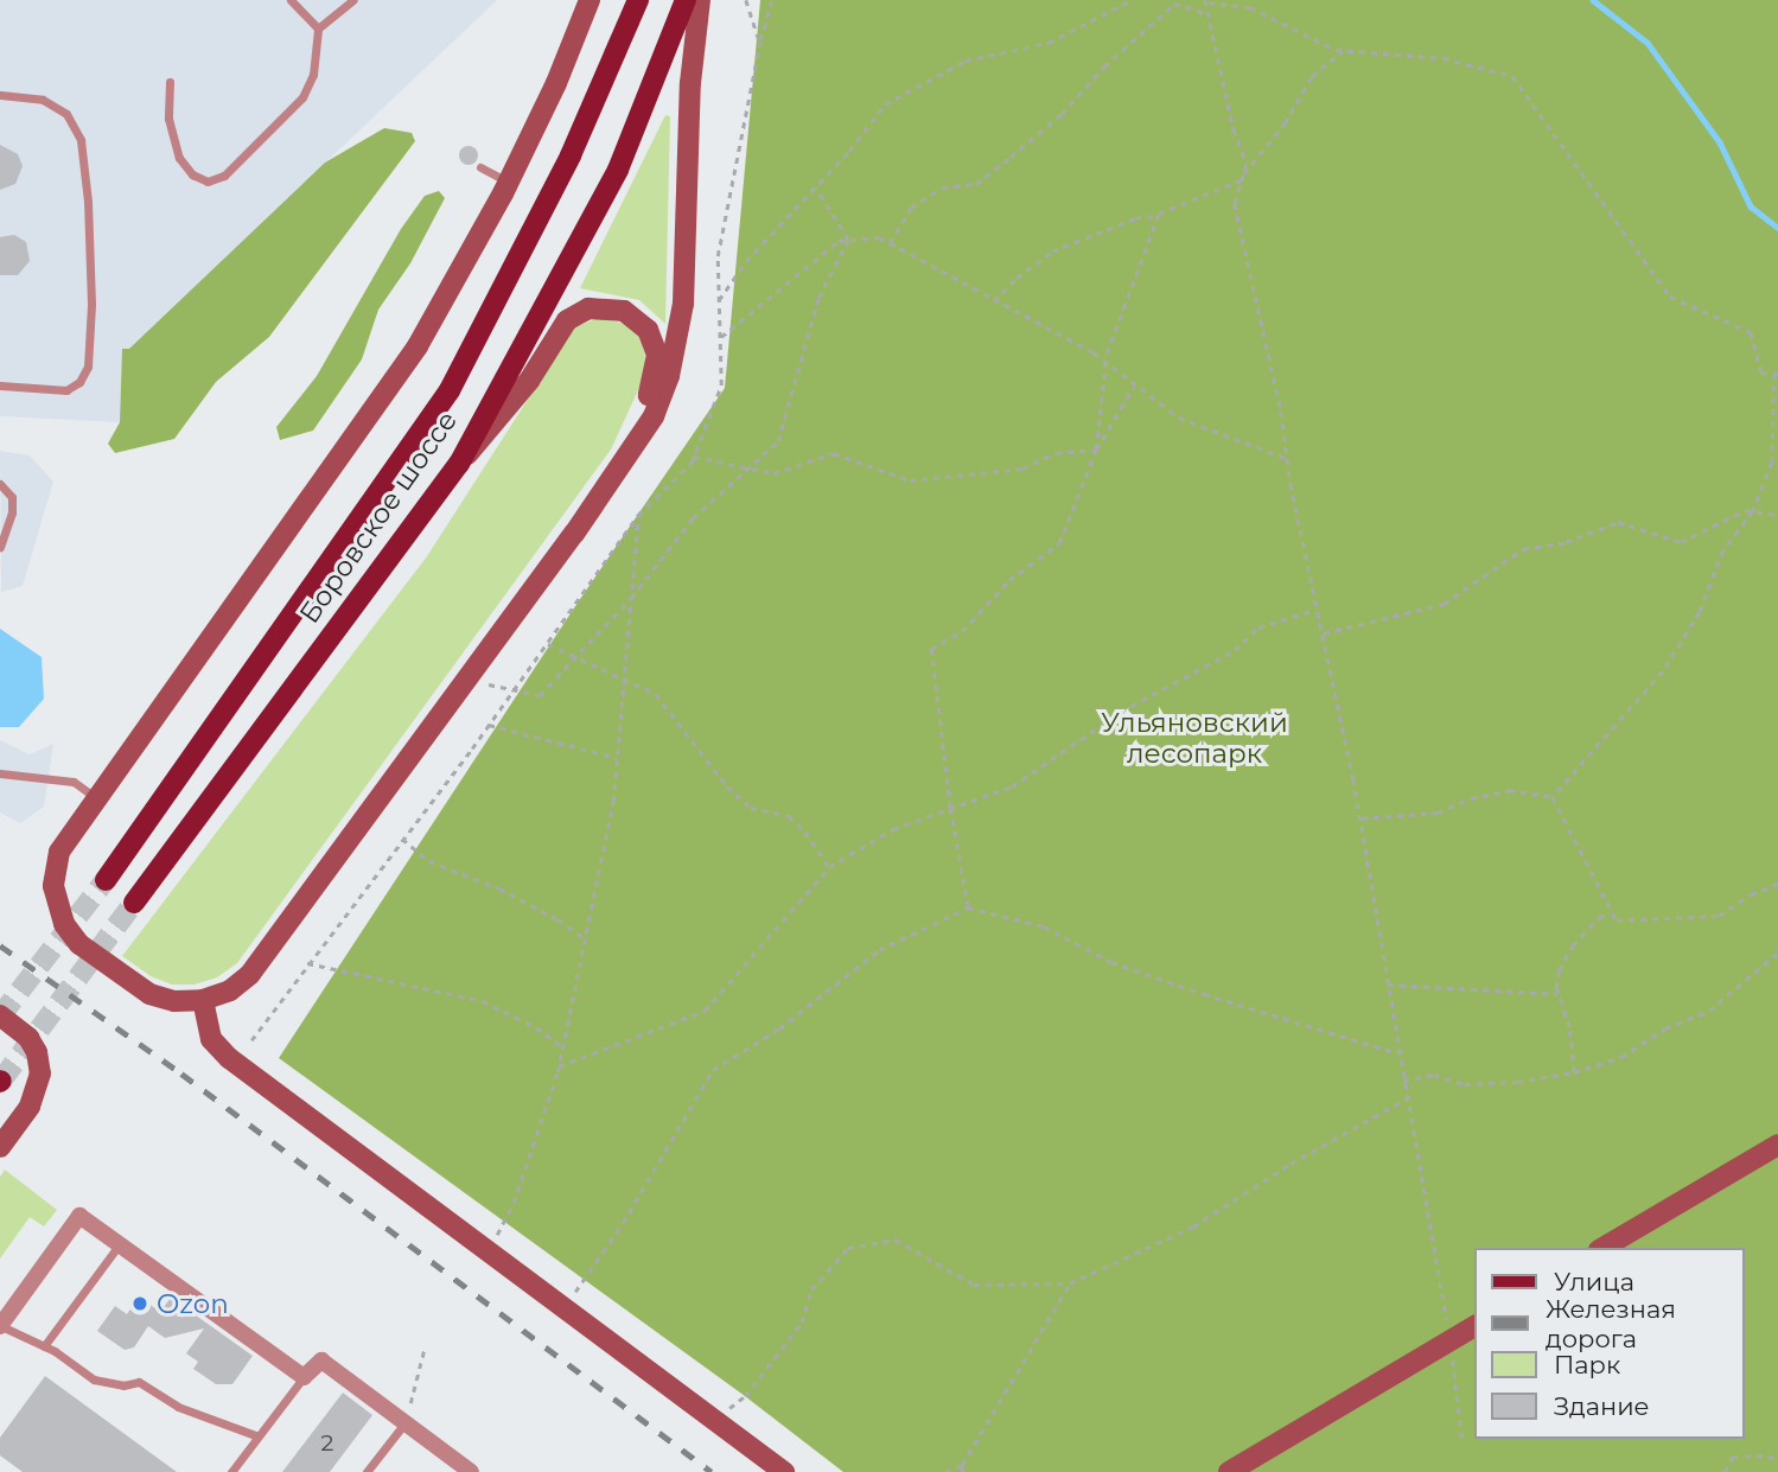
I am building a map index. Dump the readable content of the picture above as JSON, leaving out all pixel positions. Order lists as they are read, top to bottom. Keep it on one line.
{"streets":{"main road":["Боровское шоссе"]},"parks":["Ульяновский лесопарк"],"places":["Ozon"],"house_numbers":["2"],"legend":["Улица","Железная дорога","Парк","Здание"]}
